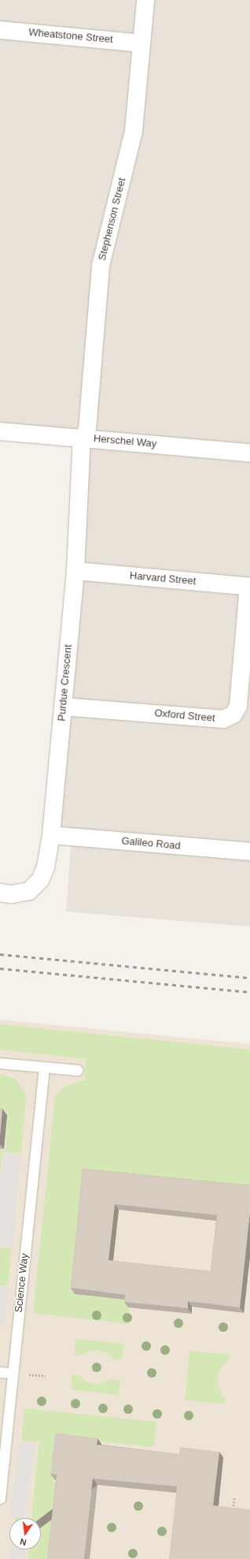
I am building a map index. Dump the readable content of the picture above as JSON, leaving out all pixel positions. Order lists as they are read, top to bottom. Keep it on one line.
{"streets":{"street":["Wheatstone Street","Stephenson Street","Herschel Way","Harvard Street","Purdue Crescent","Oxford Street","Galileo Road"],"lane":["Science Way"]},"crossings":[["Wheatstone Street","Stephenson Street"],["Stephenson Street","Herschel Way"],["Stephenson Street","Purdue Crescent"],["Herschel Way","Purdue Crescent"],["Harvard Street","Purdue Crescent"],["Harvard Street","Oxford Street"],["Purdue Crescent","Oxford Street"],["Purdue Crescent","Galileo Road"]],"north":"bottom"}
